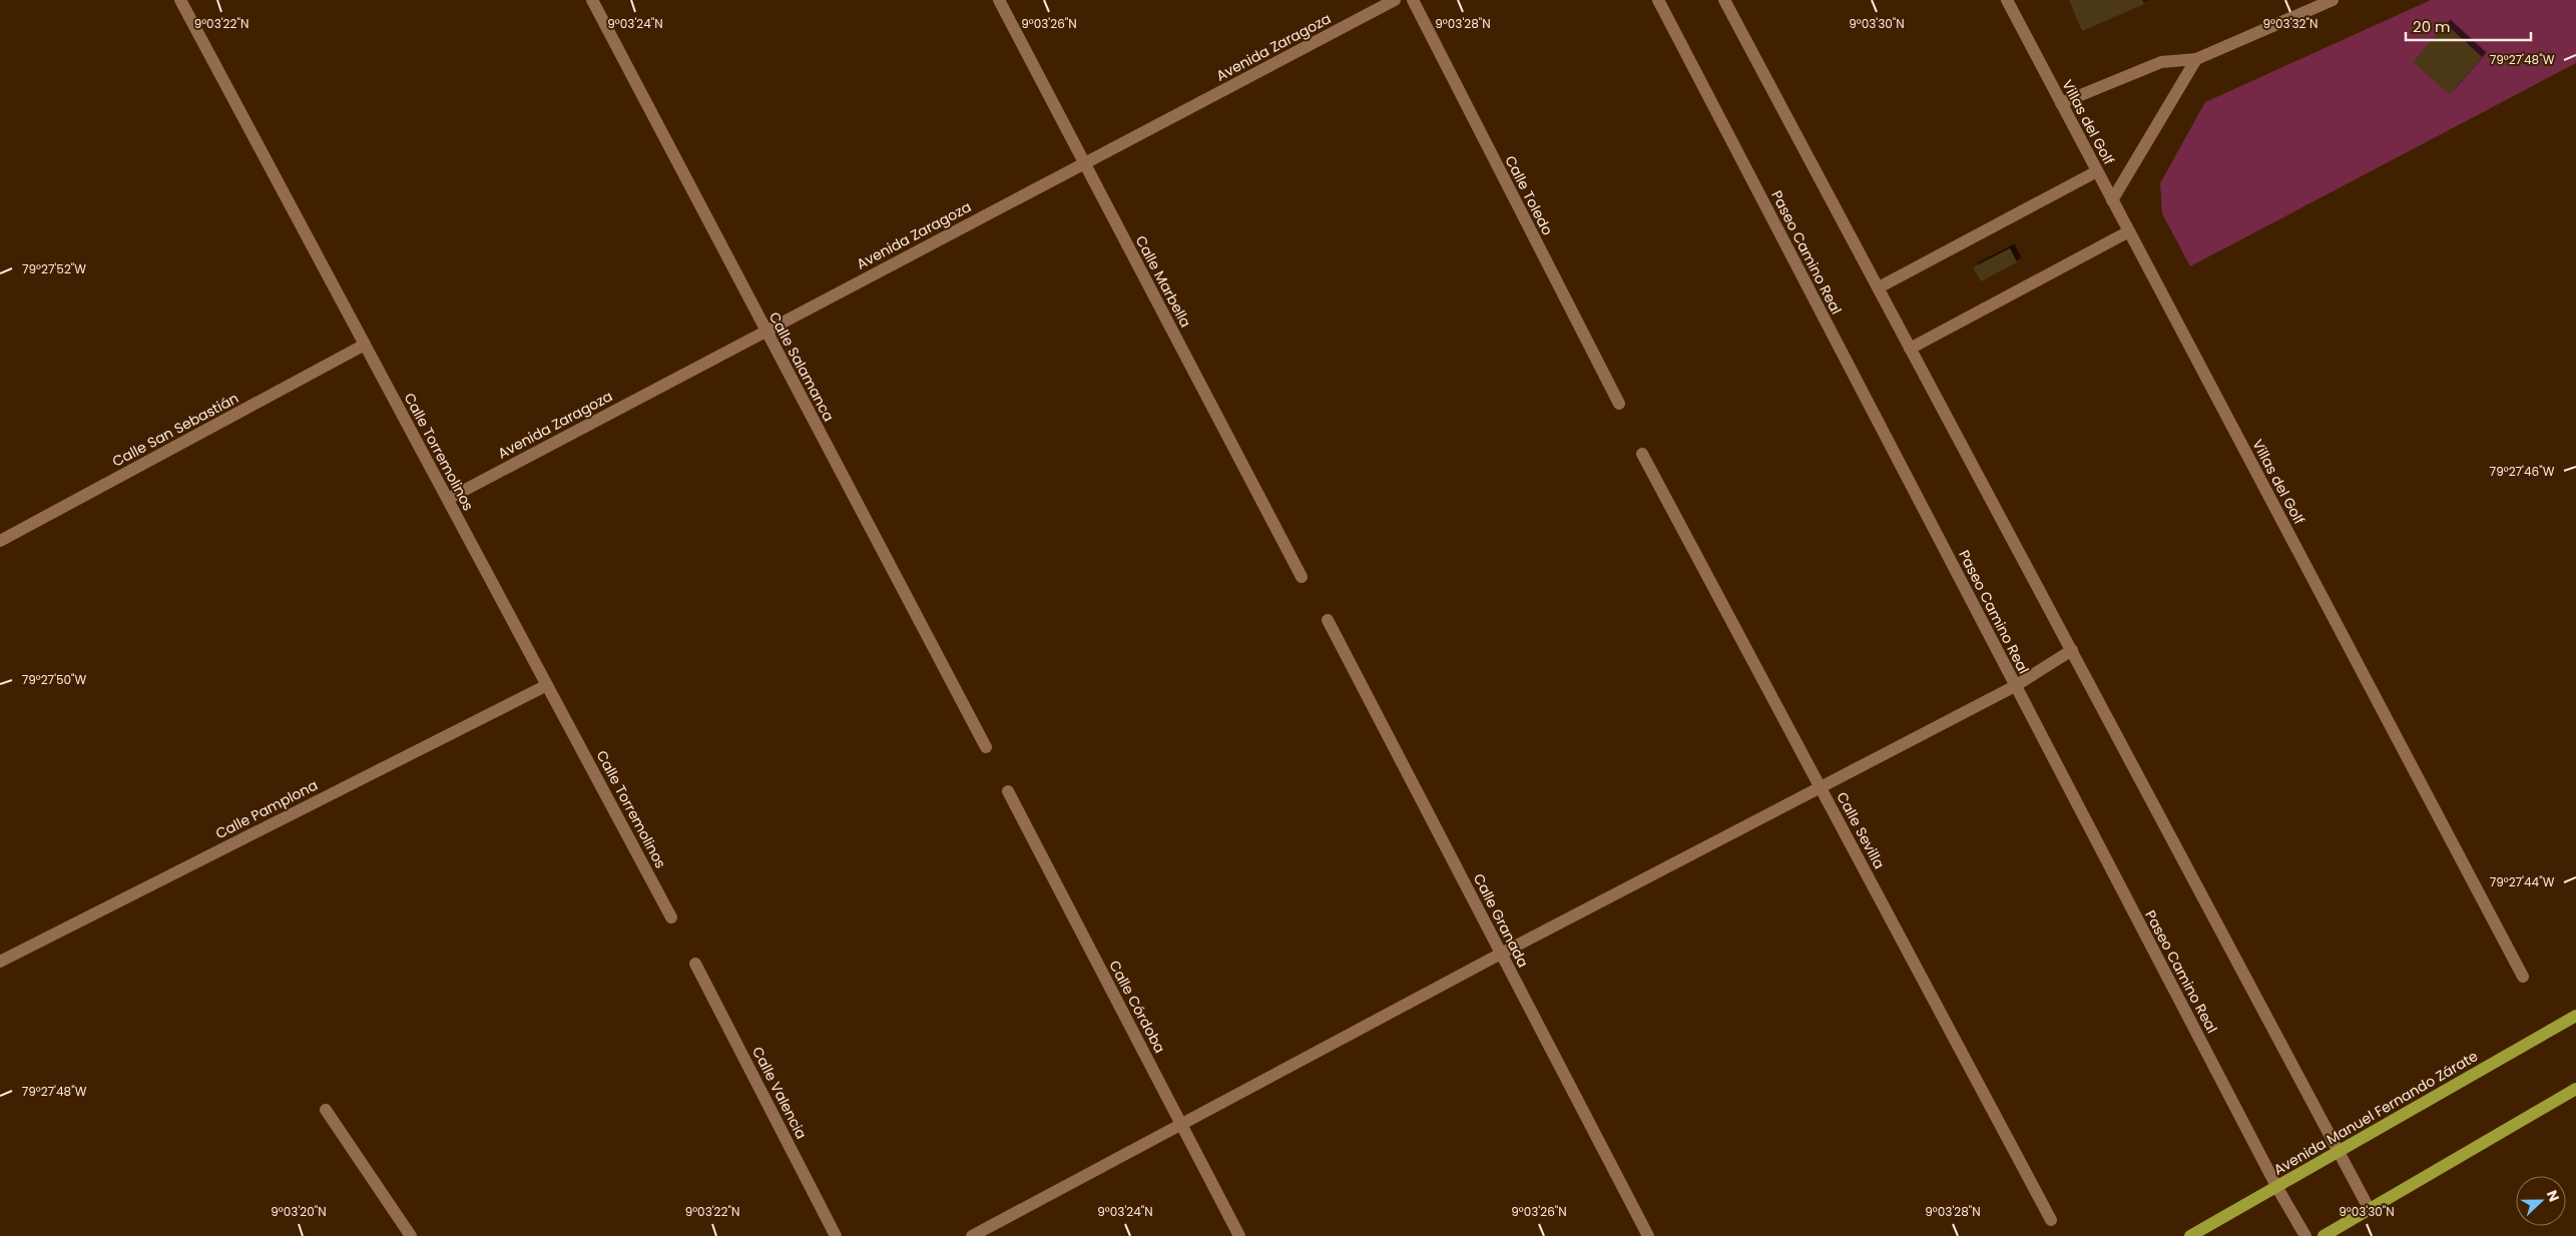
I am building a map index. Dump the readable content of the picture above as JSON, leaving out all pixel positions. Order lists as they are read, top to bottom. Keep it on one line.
{"streets":{"main road":["Avenida Manuel Fernando Zárate"],"street":["Avenida Zaragoza","Villas del Golf","Calle Toledo","Paseo Camino Real","Calle Marbella","Calle Salamanca","Calle San Sebastián","Calle Torremolinos","Calle Pamplona","Calle Sevilla","Calle Granada","Calle Córdoba","Calle Valencia"]},"crossings":[["Avenida Zaragoza","Calle Marbella"],["Avenida Zaragoza","Calle Salamanca"],["Avenida Zaragoza","Calle Torremolinos"],["Paseo Camino Real","Avenida Manuel Fernando Zárate"],["Calle San Sebastián","Calle Torremolinos"],["Calle Torremolinos","Calle Pamplona"]],"scale_bar":"20 m","north":"right","coordinates":["9°03'32\"N","9°03'22\"N","9°03'24\"N","9°03'26\"N","9°03'28\"N","9°03'30\"N","79°27'48\"W","79°27'52\"W","79°27'46\"W","79°27'50\"W","79°27'44\"W","9°03'20\"N"]}
